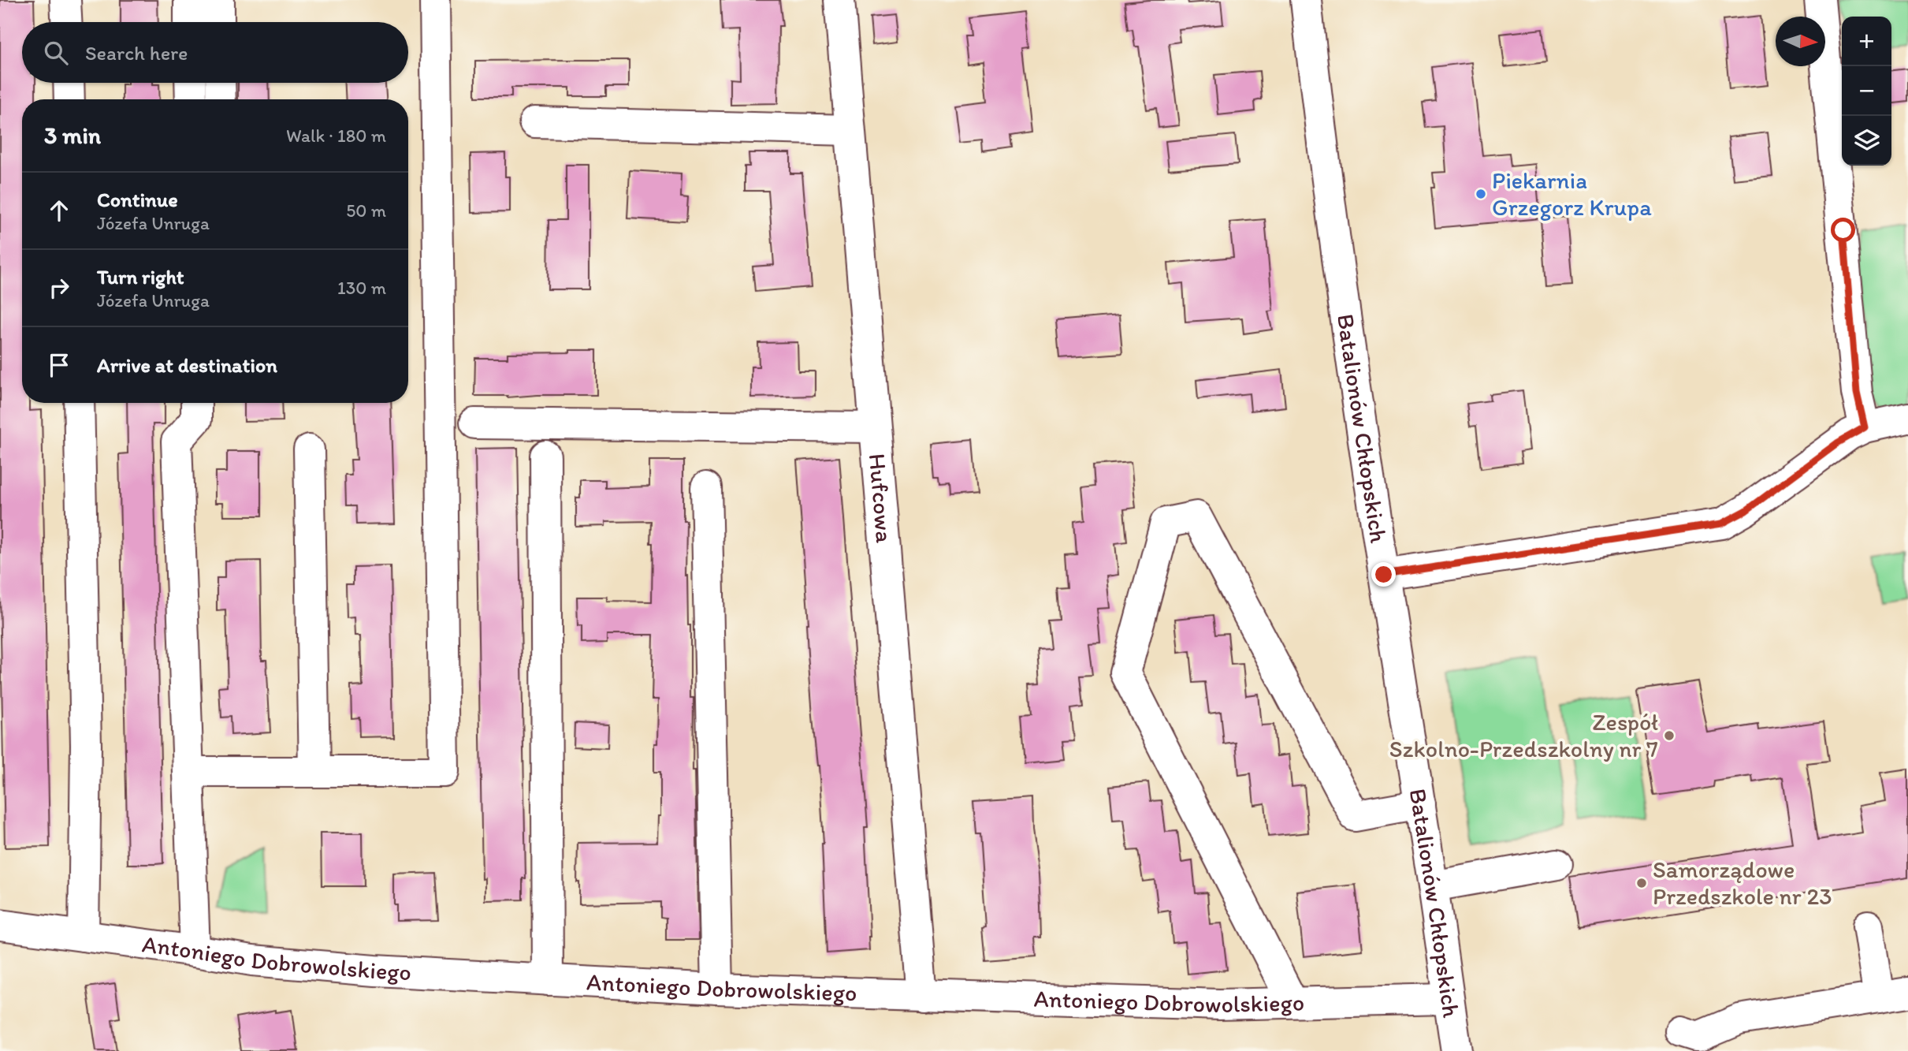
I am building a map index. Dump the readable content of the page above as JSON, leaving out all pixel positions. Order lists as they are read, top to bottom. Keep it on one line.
{"streets":{"street":["Batalionów Chłopskich","Hufcowa","Antoniego Dobrowolskiego"]},"crossings":[["Batalionów Chłopskich","Antoniego Dobrowolskiego"],["Hufcowa","Antoniego Dobrowolskiego"]],"places":["Piekarnia Grzegorz Krupa","Zespół Szkolno-Przedszkolny nr 7","Samorządowe Przedszkole nr 23"],"north":"right","page":{"map_buttons":["+","−"],"search":"Search here","heading":["3 min","Walk · 180 m"],"list":[["Continue","Józefa Unruga","50 m"],["Turn right","Józefa Unruga","130 m"],"Arrive at destination"]}}
